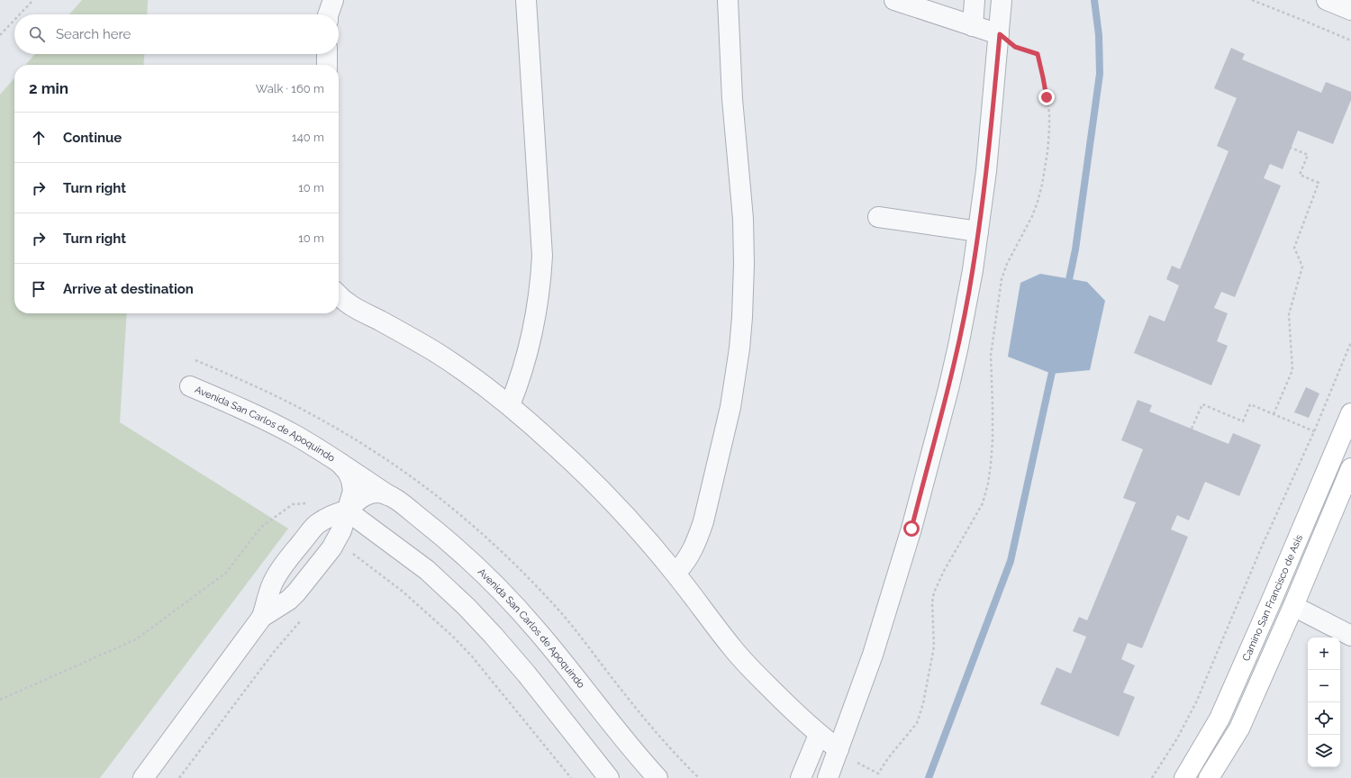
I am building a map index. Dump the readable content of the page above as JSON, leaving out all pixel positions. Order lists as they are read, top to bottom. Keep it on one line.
{"streets":{"main road":["Camino San Francisco de Asís"],"street":["Avenida San Carlos de Apoquindo"]},"page":{"search":"Search here","heading":["2 min","Walk · 160 m"],"list":[["Continue","140 m"],["Turn right","10 m"],["Turn right","10 m"],"Arrive at destination"],"map_buttons":["+","−"]}}
